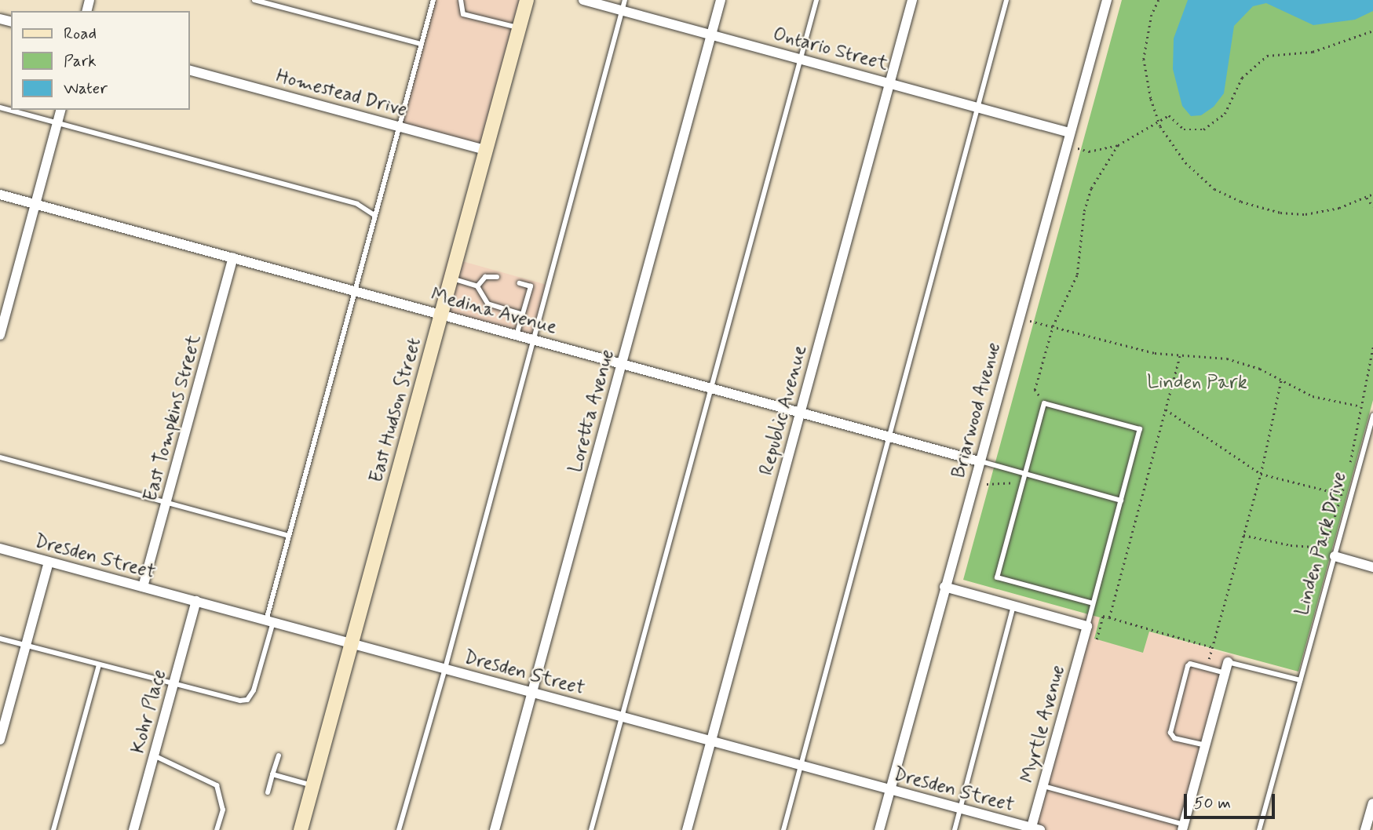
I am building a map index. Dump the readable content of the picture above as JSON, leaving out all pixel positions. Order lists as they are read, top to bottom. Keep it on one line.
{"streets":{"main road":["East Hudson Street"],"street":["Ontario Street","Homestead Drive","Medina Avenue","Republic Avenue","Briarwood Avenue","Loretta Avenue","East Tompkins Street","Dresden Street","Kohr Place","Myrtle Avenue"],"lane":["Linden Park Drive"]},"crossings":[["Ontario Street","Republic Avenue"],["Ontario Street","Briarwood Avenue"],["Ontario Street","Loretta Avenue"],["Homestead Drive","East Hudson Street"],["Medina Avenue","East Hudson Street"],["Medina Avenue","Republic Avenue"],["Medina Avenue","Briarwood Avenue"],["Medina Avenue","Loretta Avenue"],["Medina Avenue","East Tompkins Street"],["East Hudson Street","Dresden Street"],["Republic Avenue","Dresden Street"],["Briarwood Avenue","Dresden Street"],["Loretta Avenue","Dresden Street"],["East Tompkins Street","Dresden Street"],["Dresden Street","Kohr Place"],["Dresden Street","Myrtle Avenue"]],"parks":["Linden Park"],"legend":["Road","Park","Water"],"scale_bar":"50 m"}
